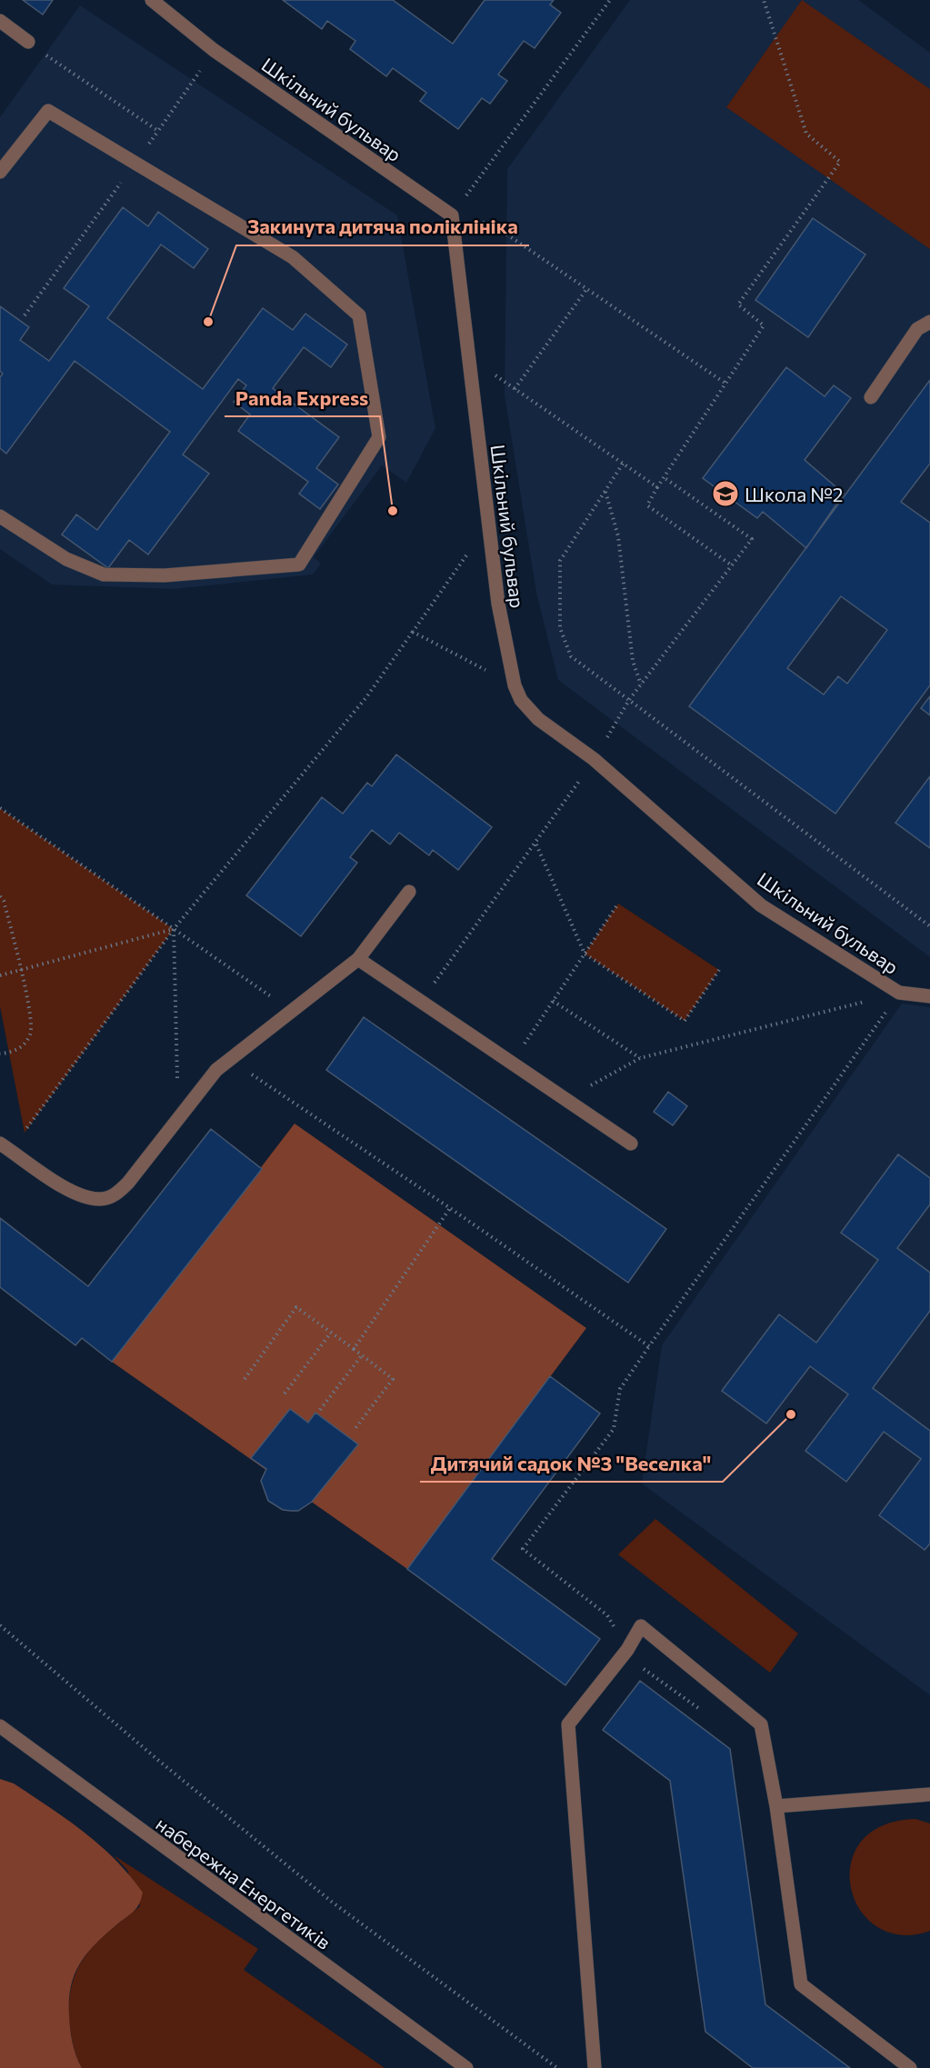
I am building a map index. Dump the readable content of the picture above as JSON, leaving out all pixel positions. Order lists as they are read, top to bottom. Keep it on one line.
{"streets":{"street":["Шкільний бульвар","набережна Енергетиків"]},"places":{"other":["Закинута дитяча поліклініка","Panda Express","Дитячий садок №3 \"Веселка\""],"school or university":["Школа №2"]}}
